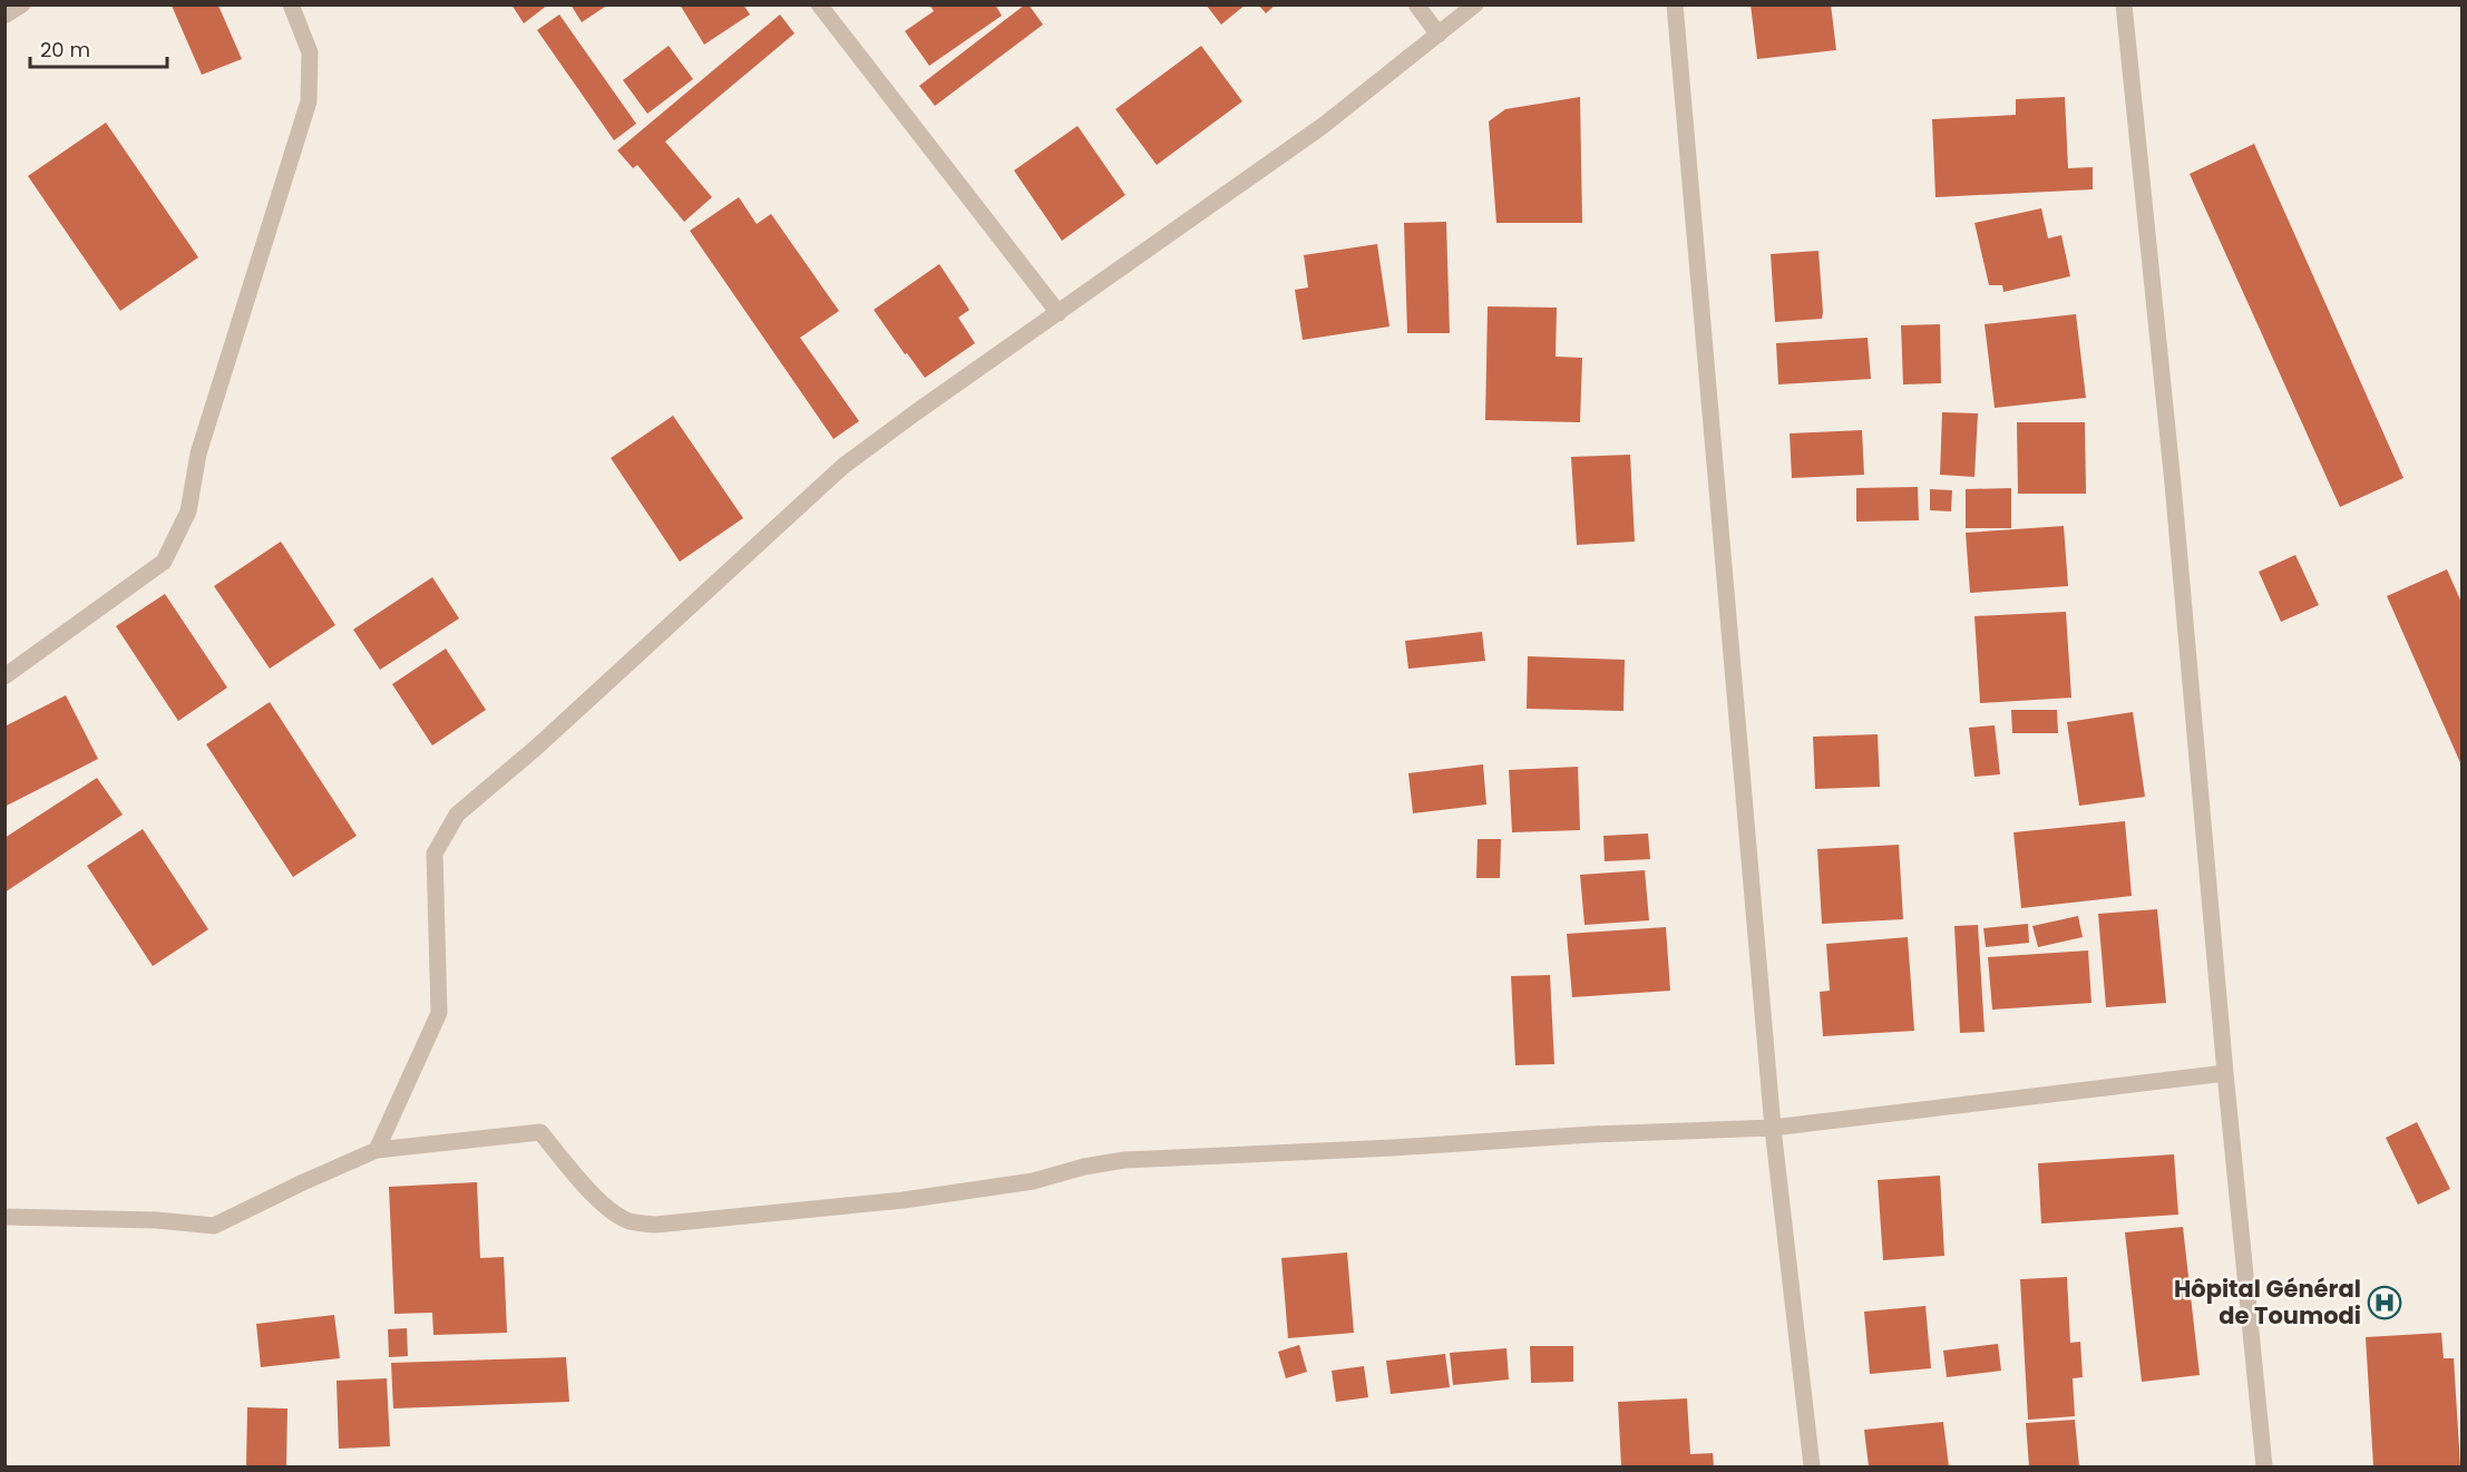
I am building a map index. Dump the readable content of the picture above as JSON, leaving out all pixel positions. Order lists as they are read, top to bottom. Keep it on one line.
{"places":{"hospital":["Hôpital Général de Toumodi"]},"scale_bar":"20 m"}
